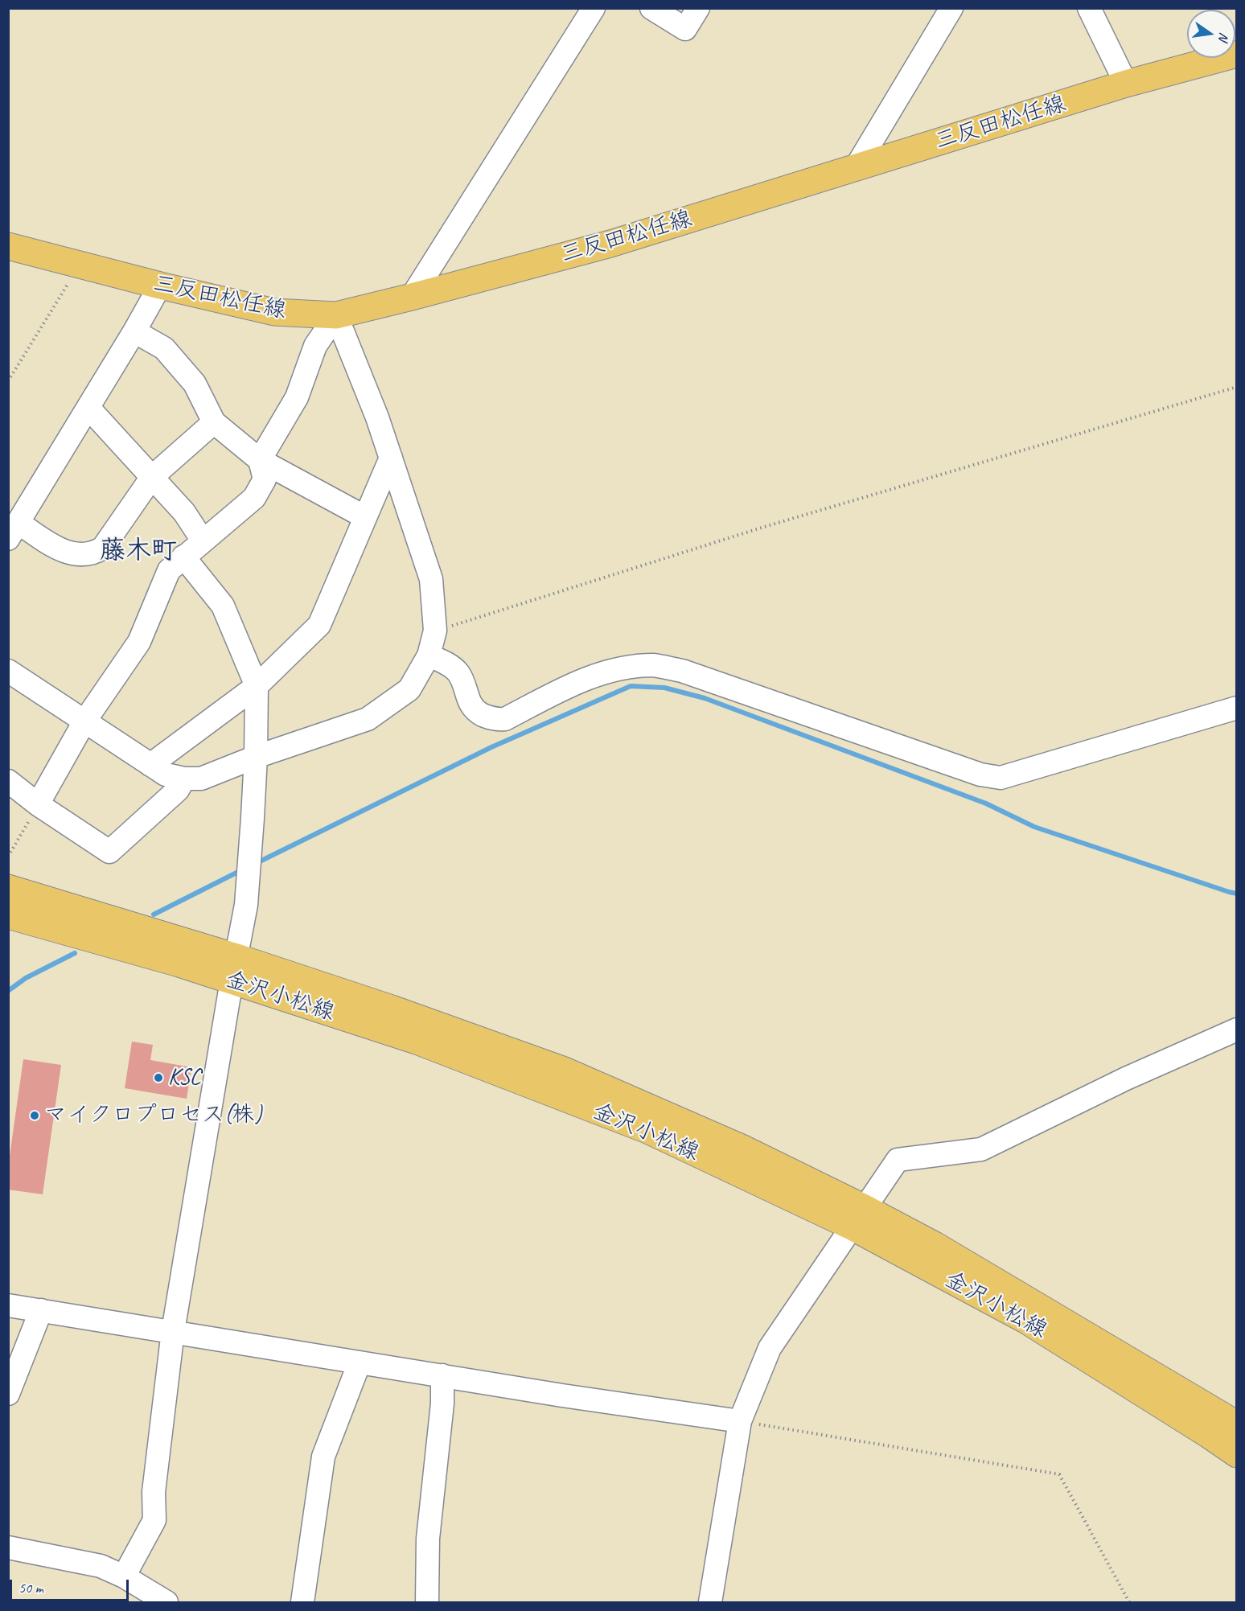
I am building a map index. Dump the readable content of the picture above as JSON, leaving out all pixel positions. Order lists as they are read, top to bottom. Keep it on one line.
{"streets":{"main road":["三反田松任線","金沢小松線"]},"districts":["藤木町"],"places":["KSC","マイクロプロセス(株)"],"scale_bar":"50 m","north":"right"}
